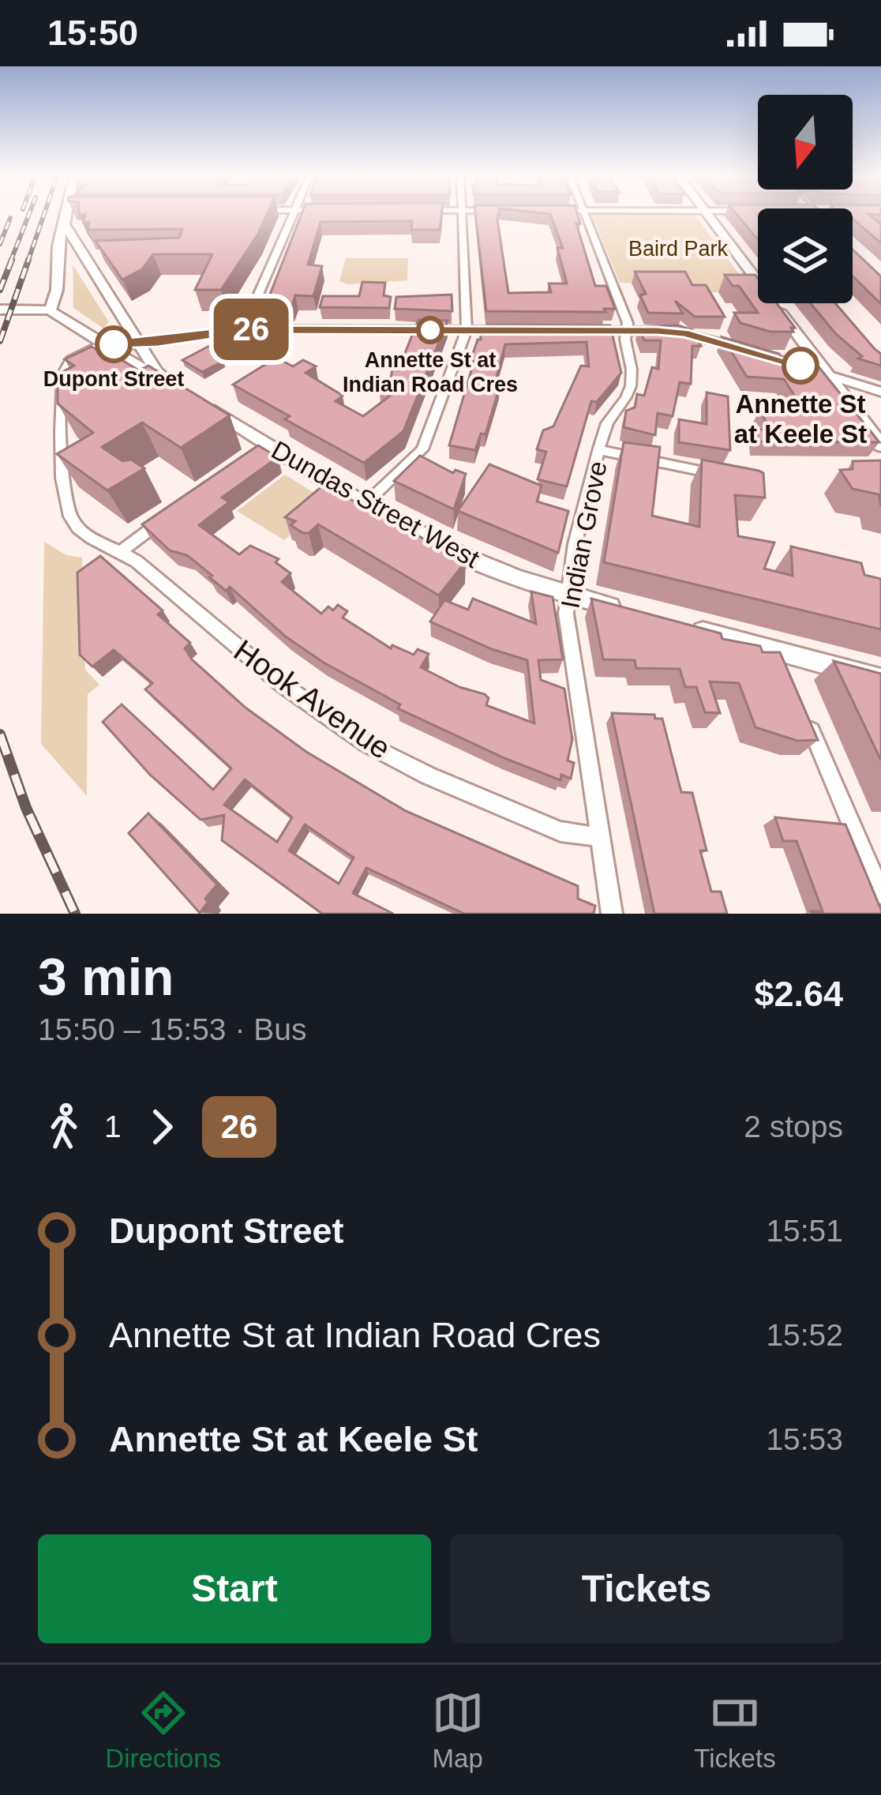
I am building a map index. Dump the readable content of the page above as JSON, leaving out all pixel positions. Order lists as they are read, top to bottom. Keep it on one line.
{"streets":{"main road":["Dundas Street West"],"street":["Indian Grove","Hook Avenue"]},"crossings":[["Dundas Street West","Indian Grove"],["Indian Grove","Hook Avenue"]],"parks":["Baird Park"],"places":["Annette St at Indian Road Cres","Dupont Street","Annette St at Keele St"],"lines":["bus line 26"],"north":"bottom","page":{"status":"15:50","on_map":"26","heading":["3 min","15:50 – 15:53 · Bus","$2.64"],"legs":["1","26","2 stops"],"list":[{"name":"Dupont Street","value":"15:51"},{"name":"Annette St at Indian Road Cres","value":"15:52"},{"name":"Annette St at Keele St","value":"15:53"}],"buttons":["Start","Tickets"],"tabs":["Directions","Map","Tickets"]}}
